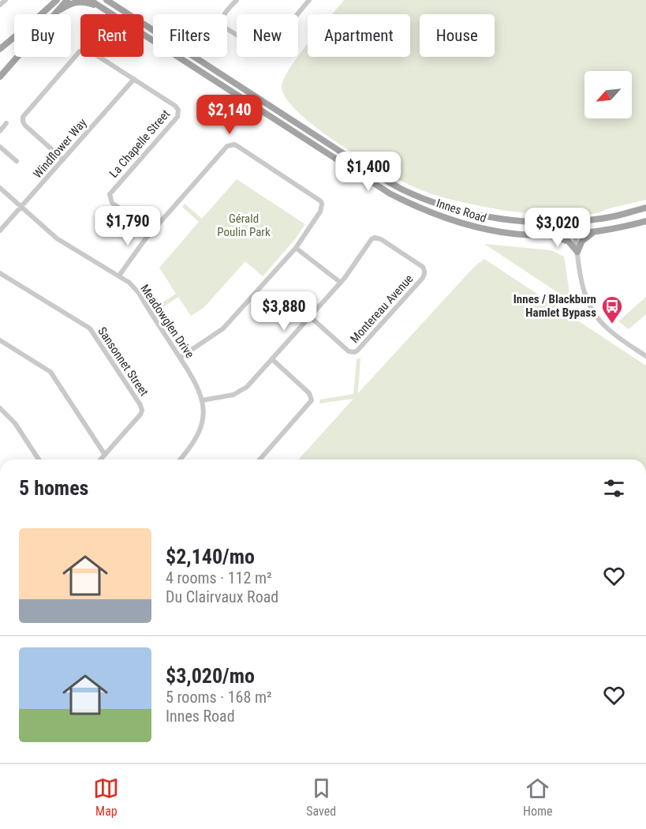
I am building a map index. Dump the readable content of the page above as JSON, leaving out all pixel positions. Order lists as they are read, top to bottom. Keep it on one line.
{"streets":{"main road":["Innes Road"],"street":["La Chapelle Street","Windflower Way","Montereau Avenue","Meadowglen Drive","Sansonnet Street"]},"crossings":[["La Chapelle Street","Windflower Way"],["Windflower Way","Meadowglen Drive"],["Montereau Avenue","Meadowglen Drive"]],"parks":["Gérald Poulin Park"],"places":{"bus stop":["Innes / Blackburn Hamlet Bypass"]},"north":"bottom left","page":{"chip":["Buy","Rent","Filters","New","Apartment","House"],"price":["$2,140","$1,400","$1,790","$3,020","$3,880"],"heading":"5 homes","list":[{"name":"$2,140/mo","note":"4 rooms · 112 m² · Du Clairvaux Road"},{"name":"$3,020/mo","note":"5 rooms · 168 m² · Innes Road"}],"tabs":["Map","Saved","Home"]}}
